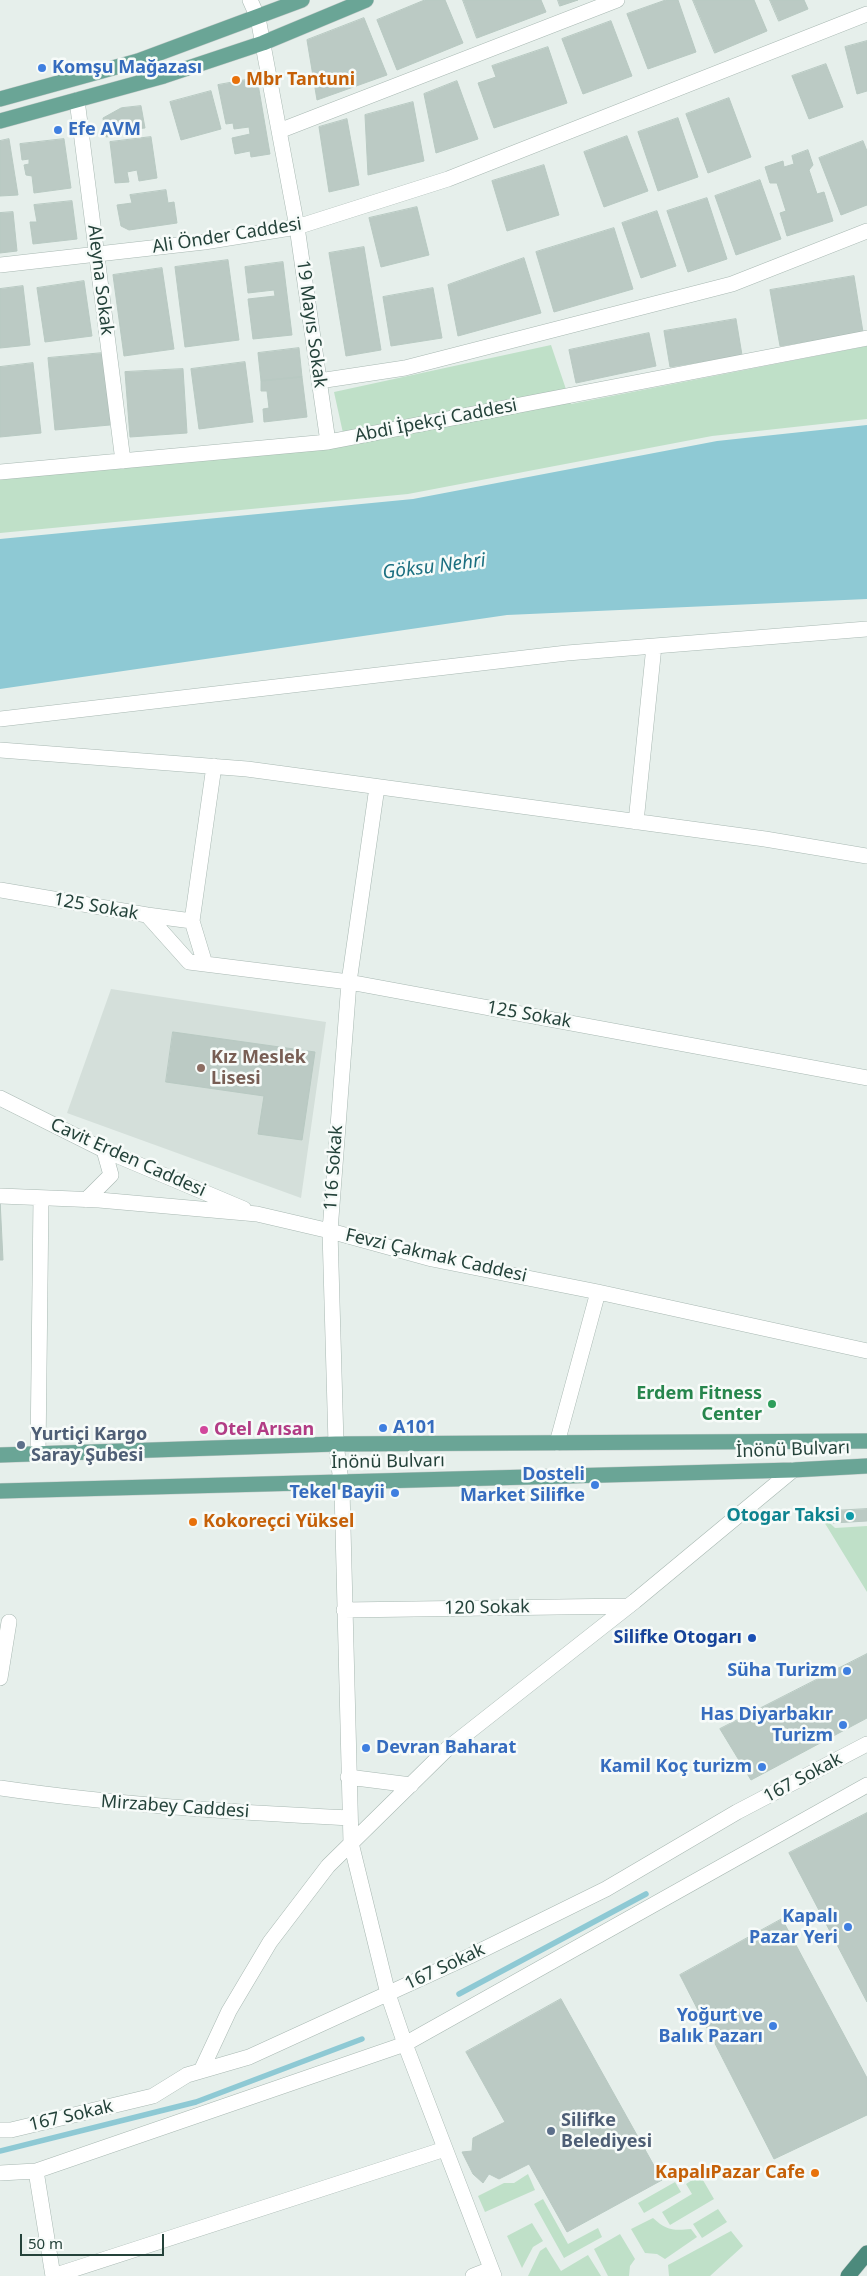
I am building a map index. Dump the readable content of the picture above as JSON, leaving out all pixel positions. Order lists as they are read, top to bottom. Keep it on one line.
{"streets":{"main road":["İnönü Bulvarı"],"street":["Ali Önder Caddesi","Aleyna Sokak","19 Mayıs Sokak","Abdi İpekçi Caddesi","125 Sokak","Cavit Erden Caddesi","116 Sokak","Fevzi Çakmak Caddesi","120 Sokak","167 Sokak","Mirzabey Caddesi"]},"crossings":[["Ali Önder Caddesi","Aleyna Sokak"],["Ali Önder Caddesi","19 Mayıs Sokak"],["Aleyna Sokak","Abdi İpekçi Caddesi"],["19 Mayıs Sokak","Abdi İpekçi Caddesi"],["125 Sokak","116 Sokak"],["Cavit Erden Caddesi","Fevzi Çakmak Caddesi"],["116 Sokak","Fevzi Çakmak Caddesi"],["116 Sokak","İnönü Bulvarı"],["116 Sokak","120 Sokak"],["116 Sokak","167 Sokak"],["116 Sokak","Mirzabey Caddesi"]],"water":["Göksu Nehri"],"places":["Komşu Mağazası","Mbr Tantuni","Efe AVM","Kız Meslek Lisesi","Erdem Fitness Center","A101","Otel Arısan","Yurtiçi Kargo Saray Şubesi","Dosteli Market Silifke","Tekel Bayii","Otogar Taksi","Kokoreçci Yüksel","Silifke Otogarı","Süha Turizm","Has Diyarbakır Turizm","Devran Baharat","Kamil Koç turizm","Kapalı Pazar Yeri","Yoğurt ve Balık Pazarı","Silifke Belediyesi","KapalıPazar Cafe"],"scale_bar":"50 m"}
